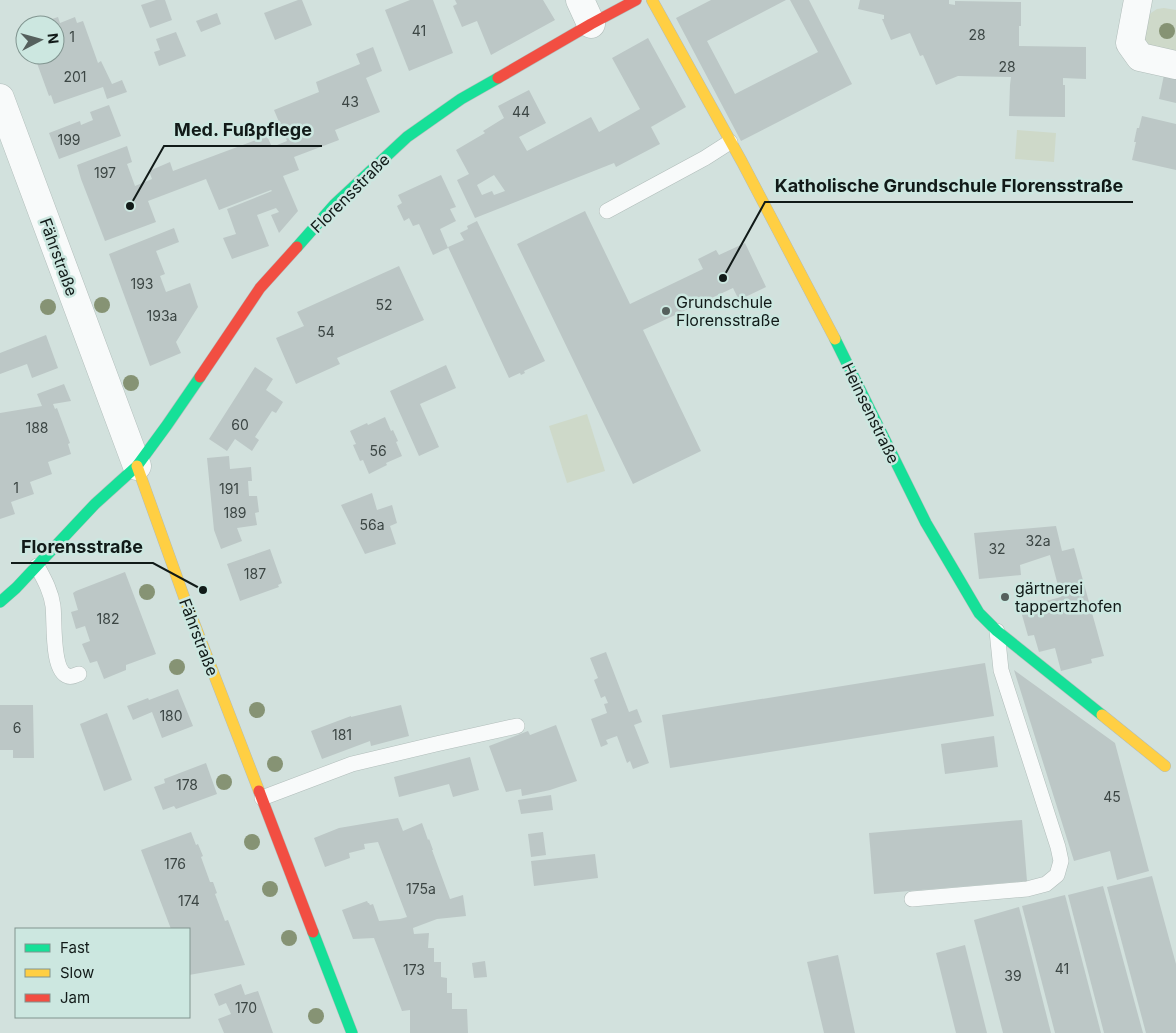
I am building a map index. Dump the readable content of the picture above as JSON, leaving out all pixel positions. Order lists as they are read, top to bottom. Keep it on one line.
{"streets":{"street":["Florensstraße","Fährstraße","Heinsenstraße"]},"crossings":[["Florensstraße","Fährstraße"]],"places":["Med. Fußpflege","Katholische Grundschule Florensstraße","Grundschule Florensstraße","Florensstraße","gärtnerei tappertzhofen"],"house_numbers":["41","28","1","28","201","43","44","199","197","193","52","193a","54","60","188","56","1","191","189","56a","32a","32","187","182","180","6","181","178","45","176","175a","174","41","173","39","170"],"legend":["Fast","Slow","Jam"],"north":"right"}
